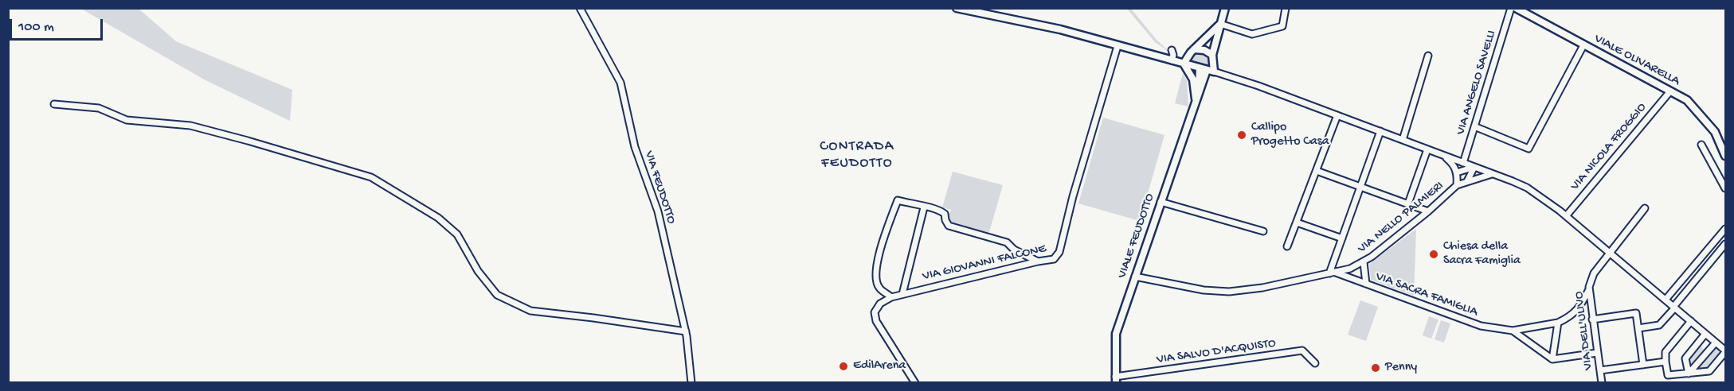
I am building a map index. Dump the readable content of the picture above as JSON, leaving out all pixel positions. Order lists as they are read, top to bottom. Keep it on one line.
{"streets":{"street":["VIALE OLIVARELLA","VIA ANGELO SAVELLI","VIA NICOLA FROGGIO","VIA FEUDOTTO","VIA NELLO PALMIERI","VIALE FEUDOTTO","VIA GIOVANNI FALCONE","VIA SACRA FAMIGLIA","VIA DELL'ULIVO","VIA SALVO D'ACQUISTO"]},"crossings":[["VIALE OLIVARELLA","VIA NICOLA FROGGIO"],["VIA NELLO PALMIERI","VIALE FEUDOTTO"],["VIA NELLO PALMIERI","VIA SACRA FAMIGLIA"],["VIALE FEUDOTTO","VIA SALVO D'ACQUISTO"]],"districts":["CONTRADA FEUDOTTO"],"places":["Callipo Progetto Casa","Chiesa della Sacra Famiglia","EdilArena","Penny"],"scale_bar":"100 m"}
